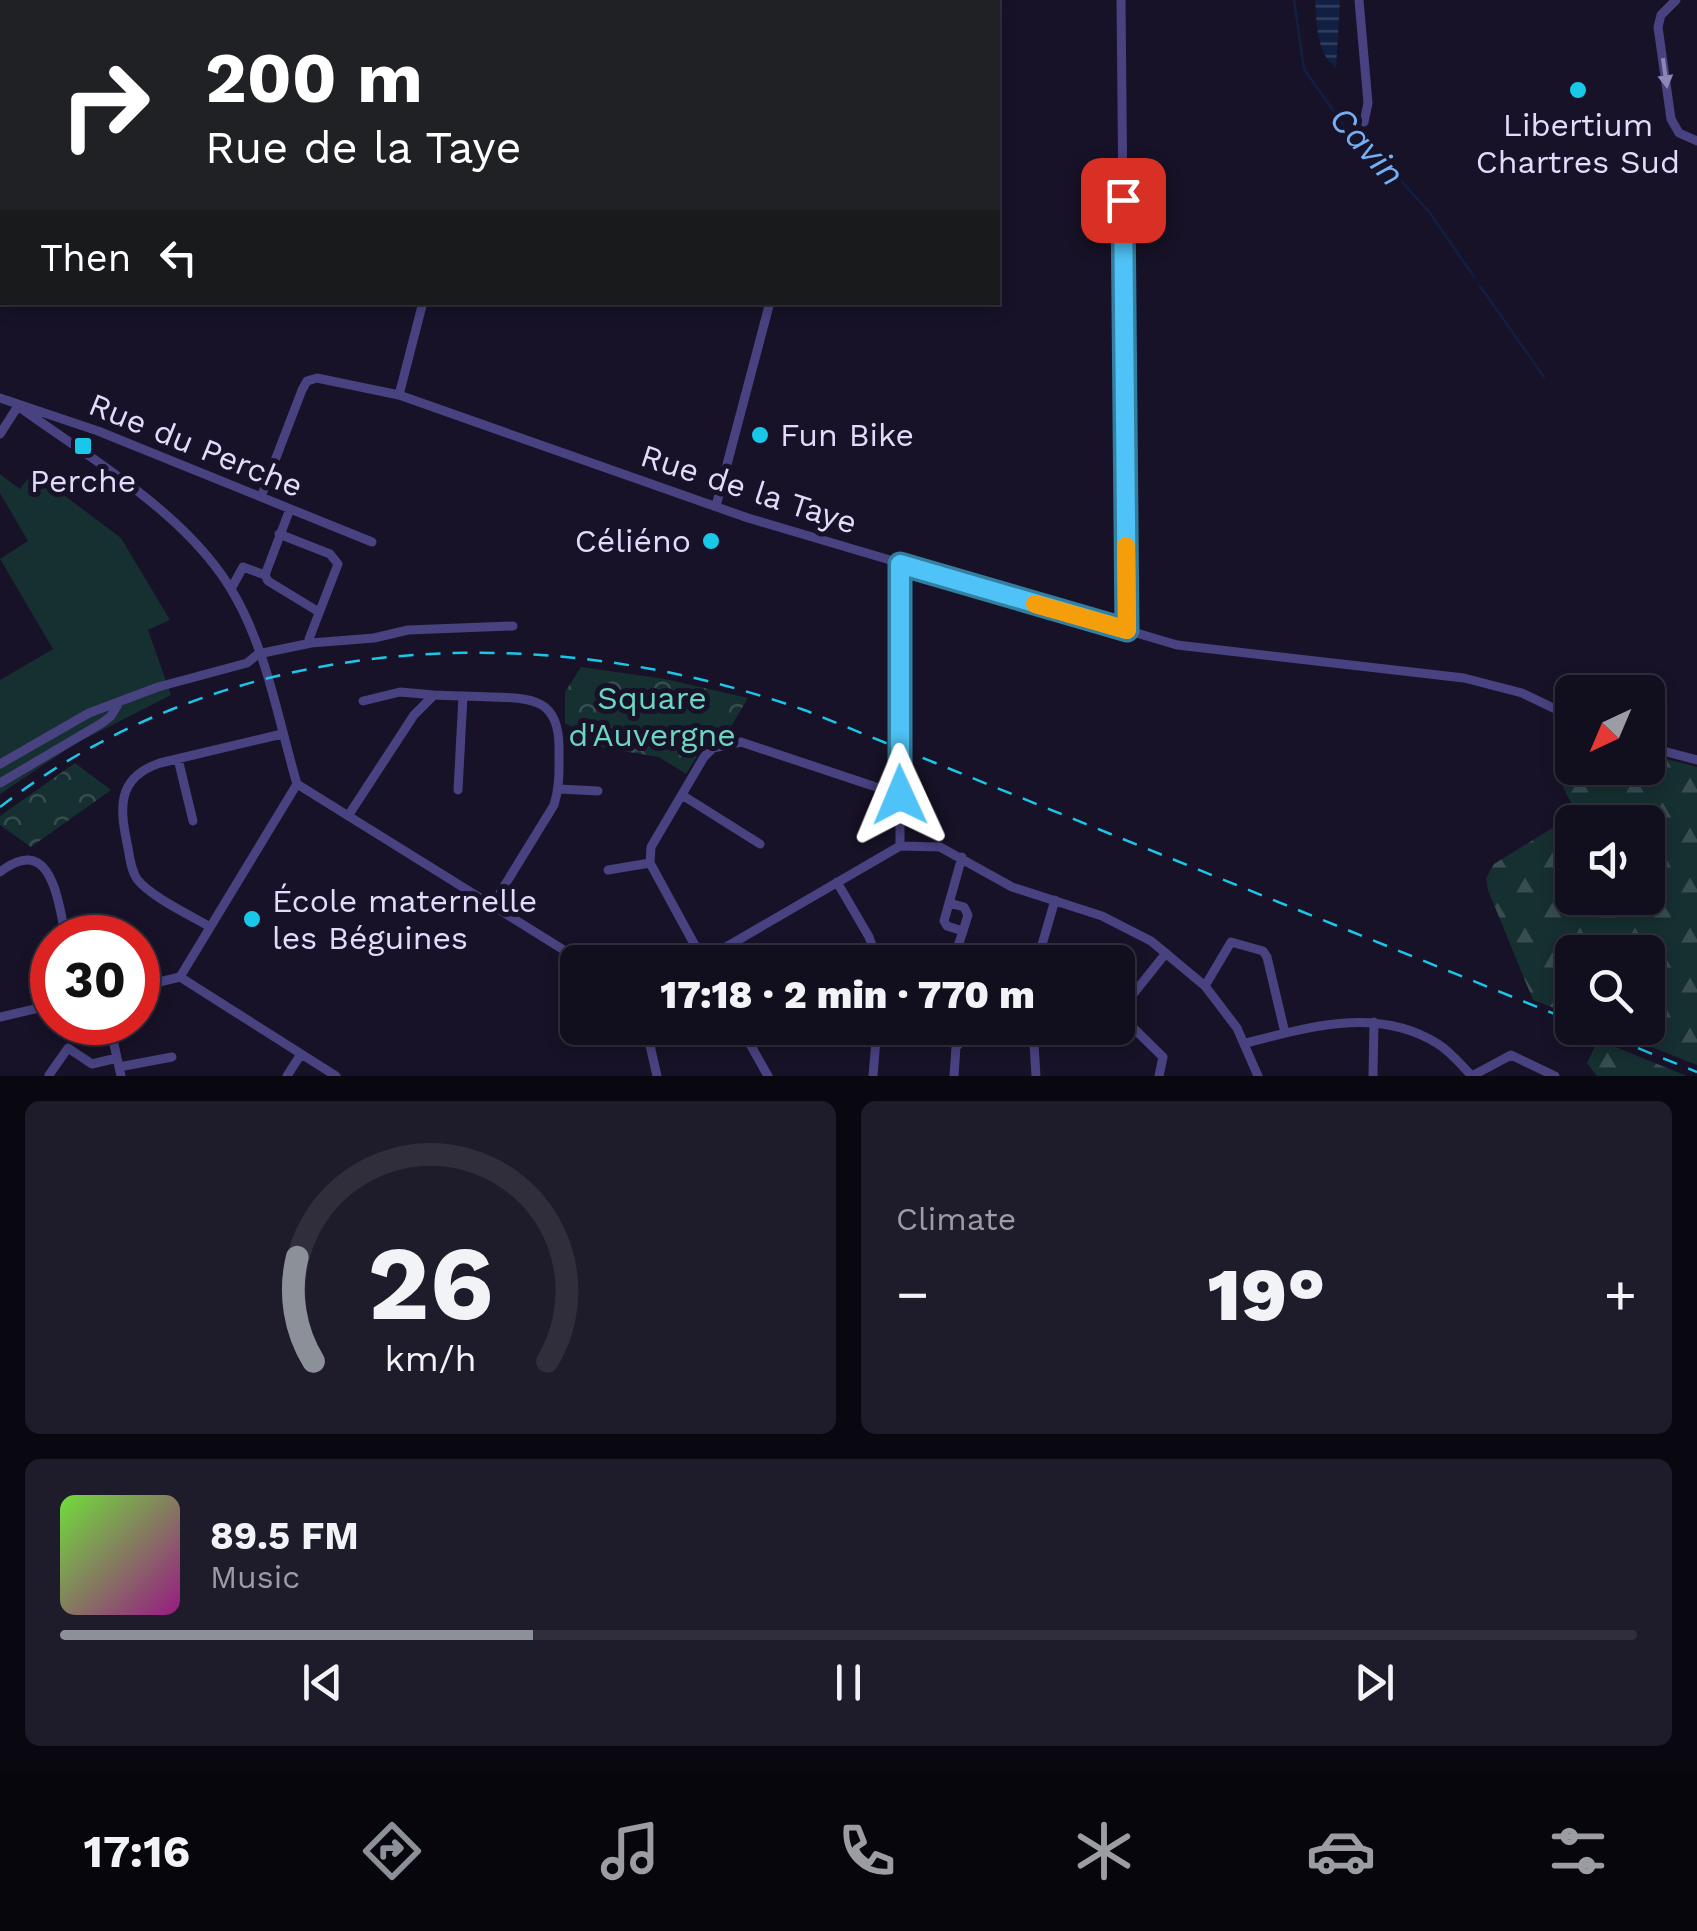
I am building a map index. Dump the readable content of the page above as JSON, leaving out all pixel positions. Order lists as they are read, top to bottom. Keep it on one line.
{"streets":{"street":["Rue du Perche","Rue de la Taye"]},"crossings":[["Rue du Perche","Rue de la Taye"]],"water":["Cavin"],"parks":["Square d'Auvergne"],"places":{"other":["Libertium Chartres Sud","Fun Bike","Céliéno","École maternelle les Béguines"],"transit":["Perche"]},"north":"bottom left","page":{"turn":["200 m","Rue de la Taye"],"then":"Then","limit":"30","trip":"17:18 · 2 min · 770 m","tile":"Climate","heat":["−","19°","+"],"song":["89.5 FM","Music"],"tabs":"17:16","gauge":["26","km/h"]}}
